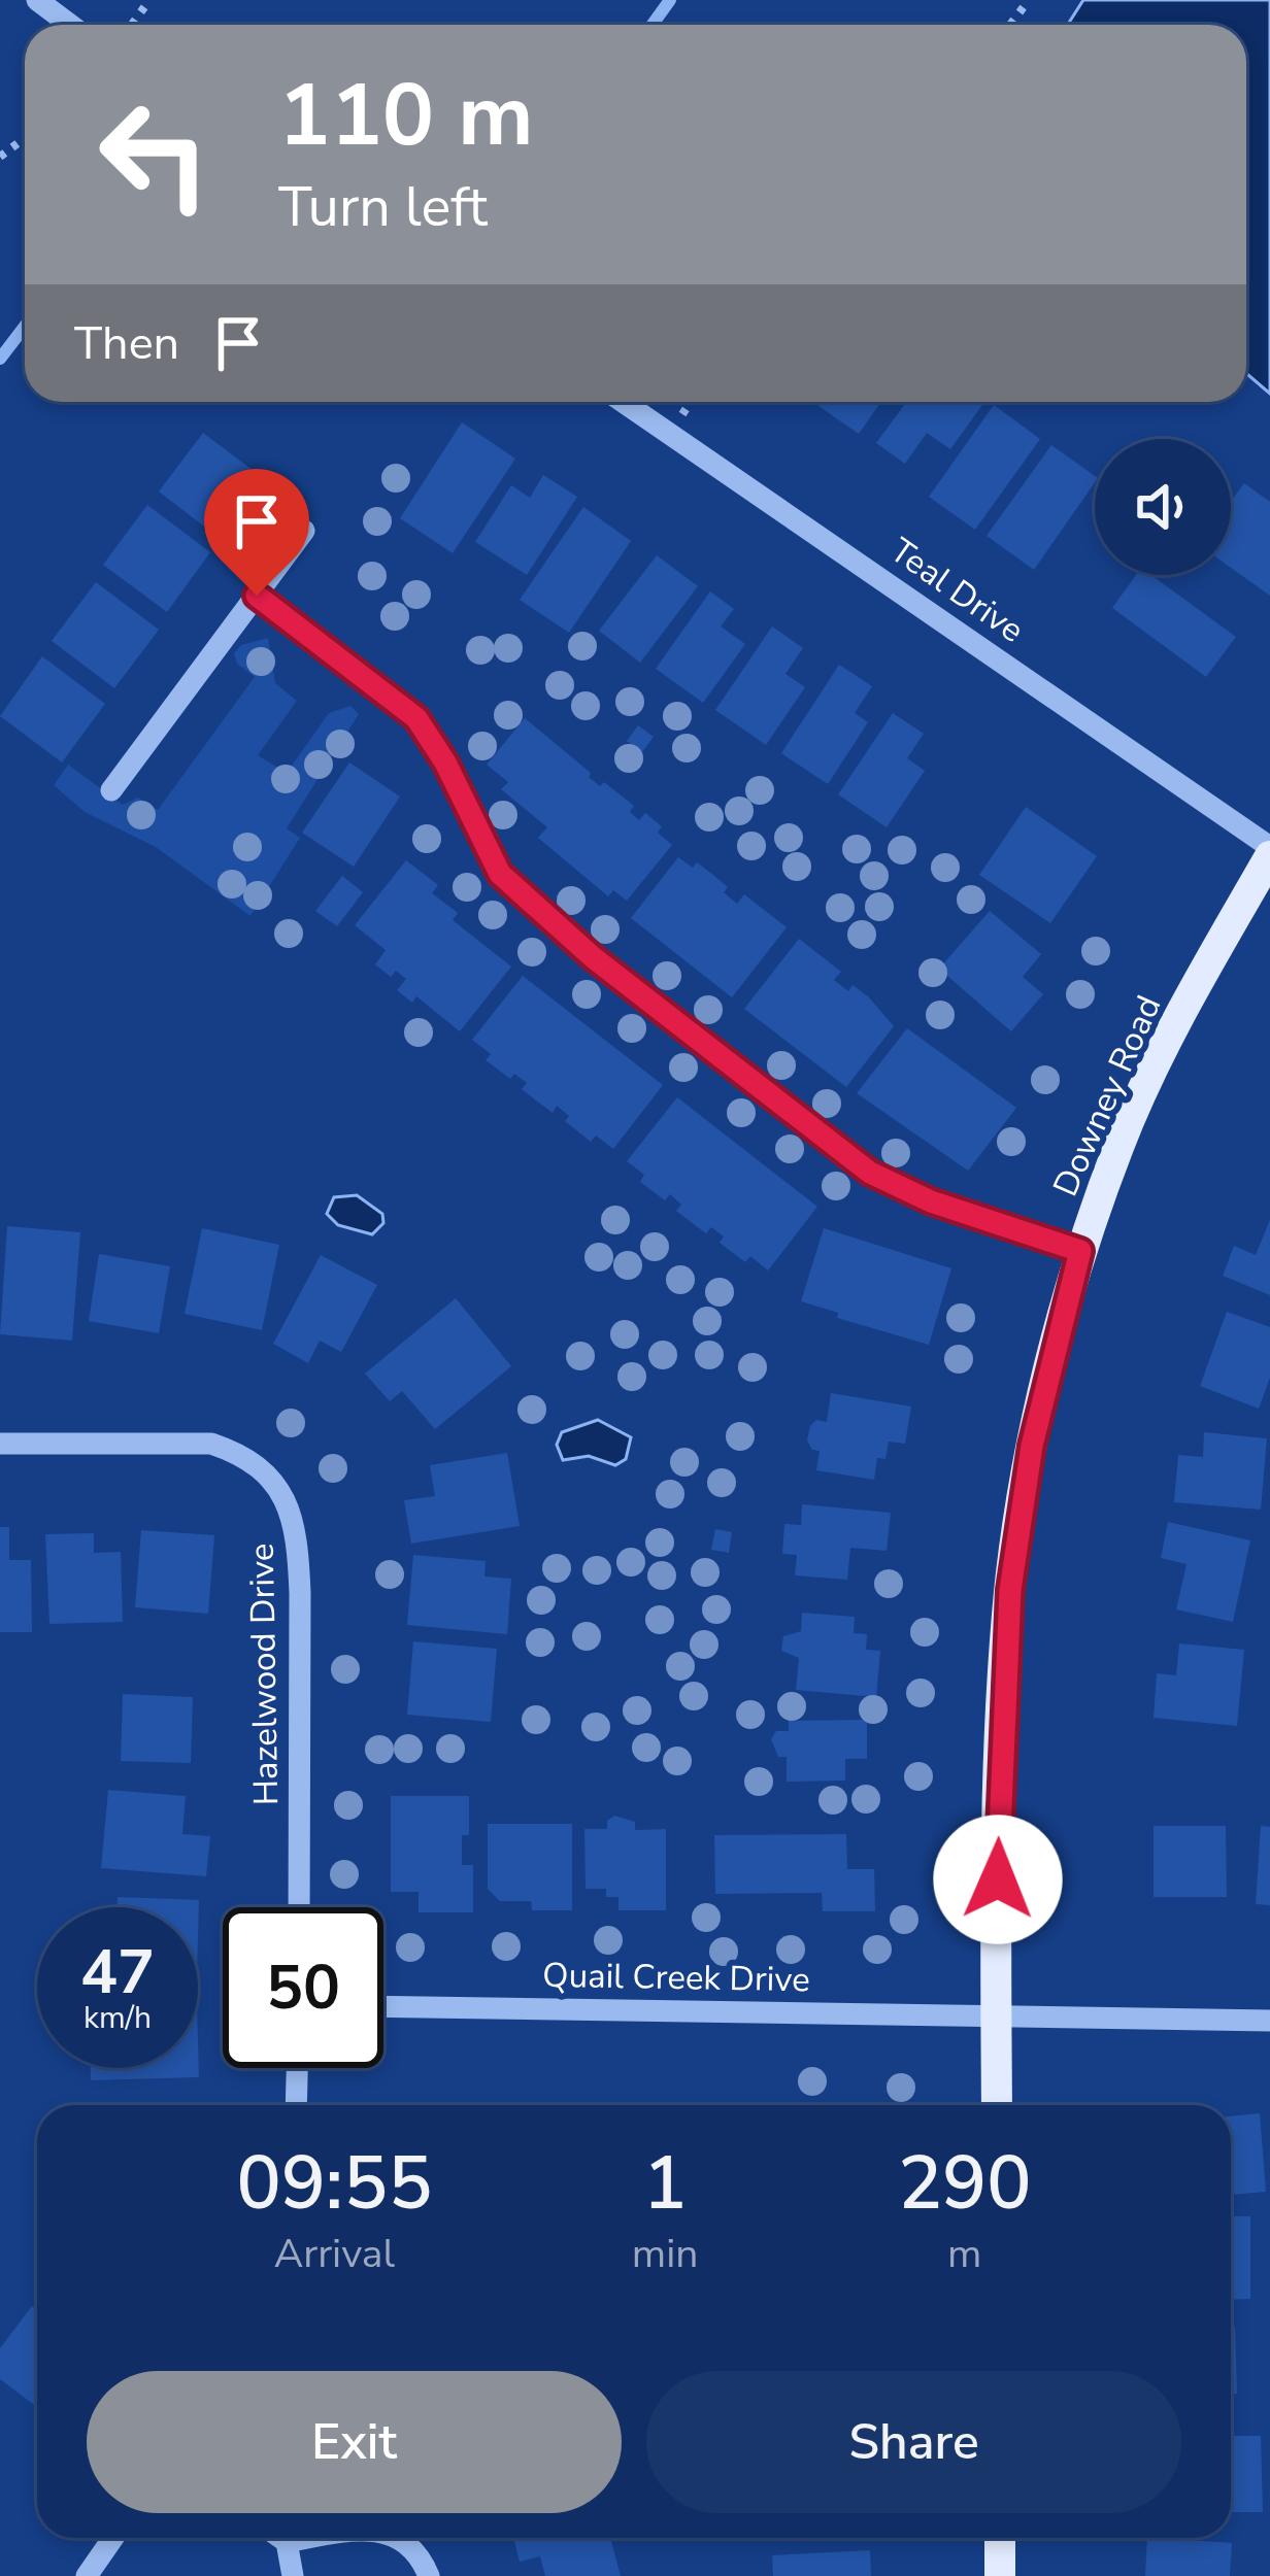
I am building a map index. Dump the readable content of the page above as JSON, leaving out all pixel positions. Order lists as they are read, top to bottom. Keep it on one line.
{"streets":{"main road":["Downey Road"],"street":["Teal Drive","Hazelwood Drive","Quail Creek Drive"]},"crossings":[["Teal Drive","Downey Road"],["Downey Road","Quail Creek Drive"]],"page":{"turn":["110 m","Turn left"],"then":"Then","speed":"47 km/h","limit":"50","eta":["09:55","Arrival","1","min","290","m"],"buttons":["Exit","Share"]}}
